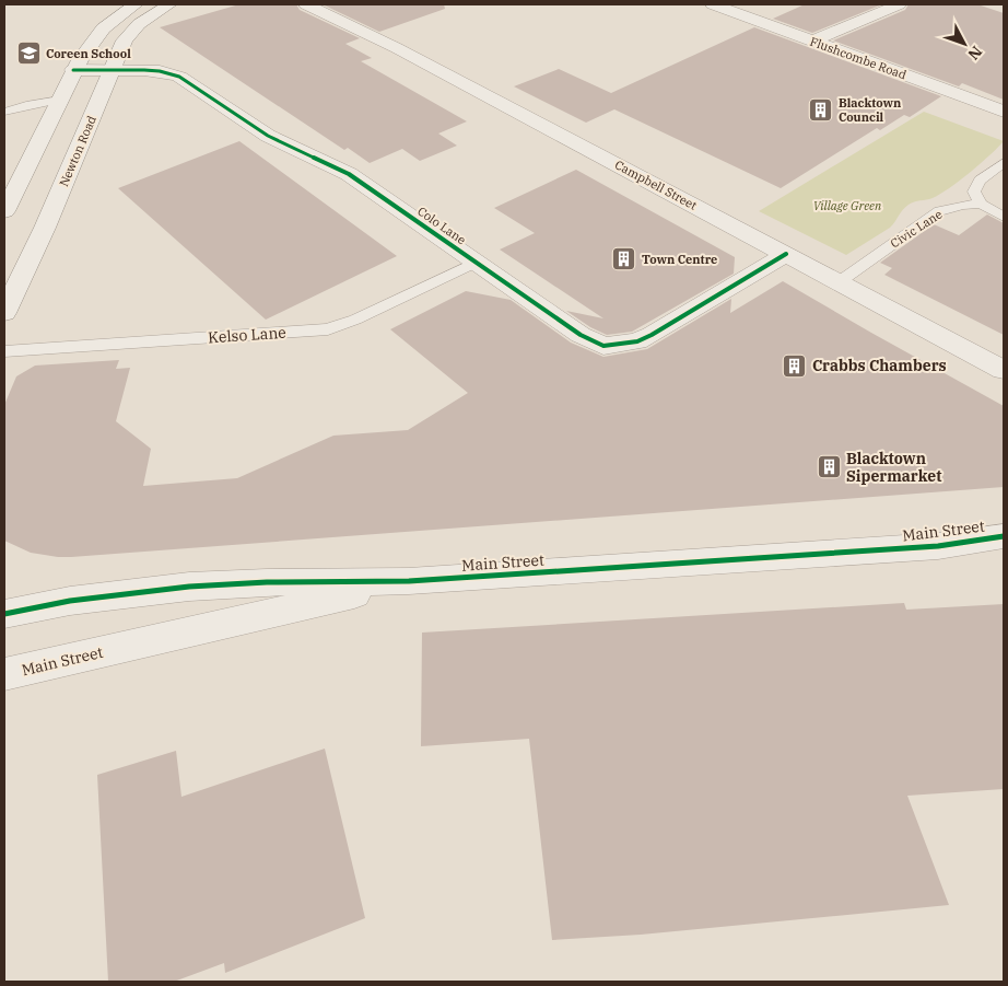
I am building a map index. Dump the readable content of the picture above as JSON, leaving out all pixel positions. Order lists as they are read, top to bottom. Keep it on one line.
{"streets":{"street":["Flushcombe Road","Newton Road","Campbell Street","Colo Lane","Main Street"],"lane":["Civic Lane","Kelso Lane"]},"crossings":[["Newton Road","Colo Lane"],["Campbell Street","Colo Lane"],["Campbell Street","Civic Lane"],["Colo Lane","Kelso Lane"]],"parks":["Village Green"],"places":{"school or university":["Coreen School"],"building":["Blacktown Council","Town Centre","Crabbs Chambers","Blacktown Sipermarket"]},"north":"bottom right"}
